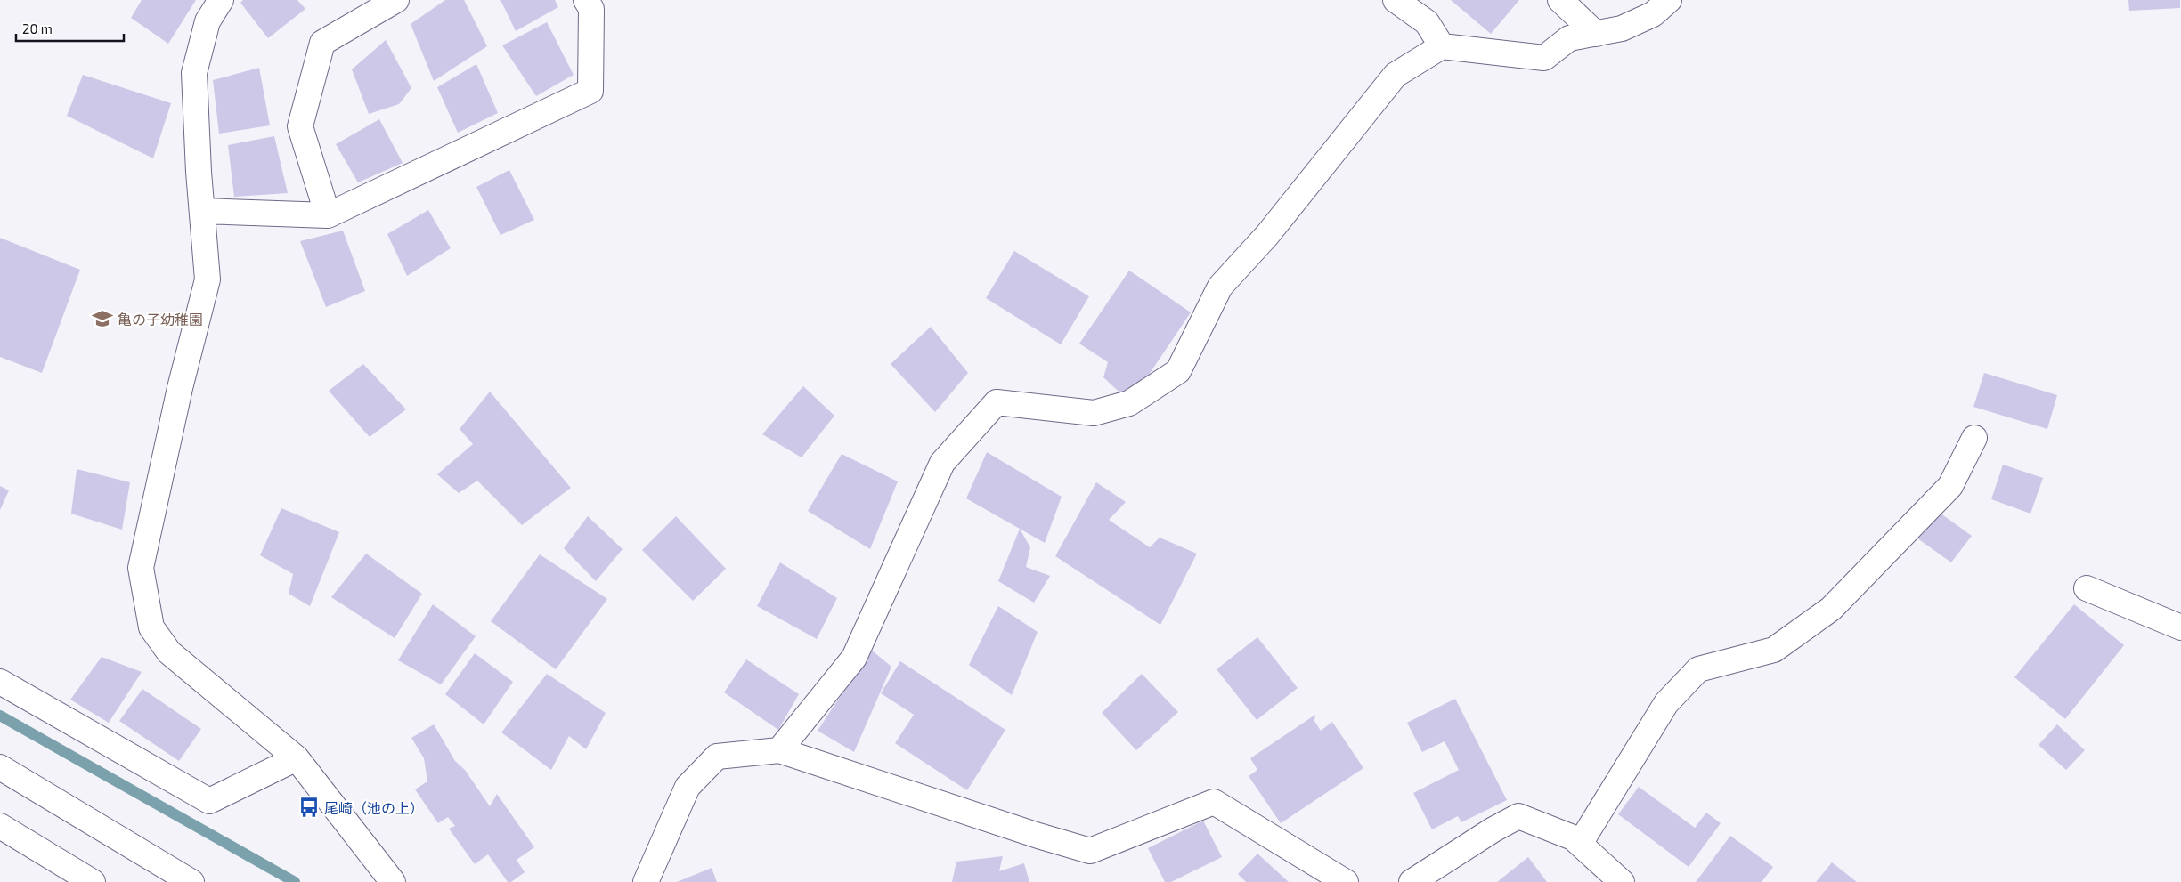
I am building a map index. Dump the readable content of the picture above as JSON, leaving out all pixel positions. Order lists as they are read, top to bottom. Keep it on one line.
{"places":{"school or university":["亀の子幼稚園"],"bus stop":["尾崎（池の上）"]},"scale_bar":"20 m"}
